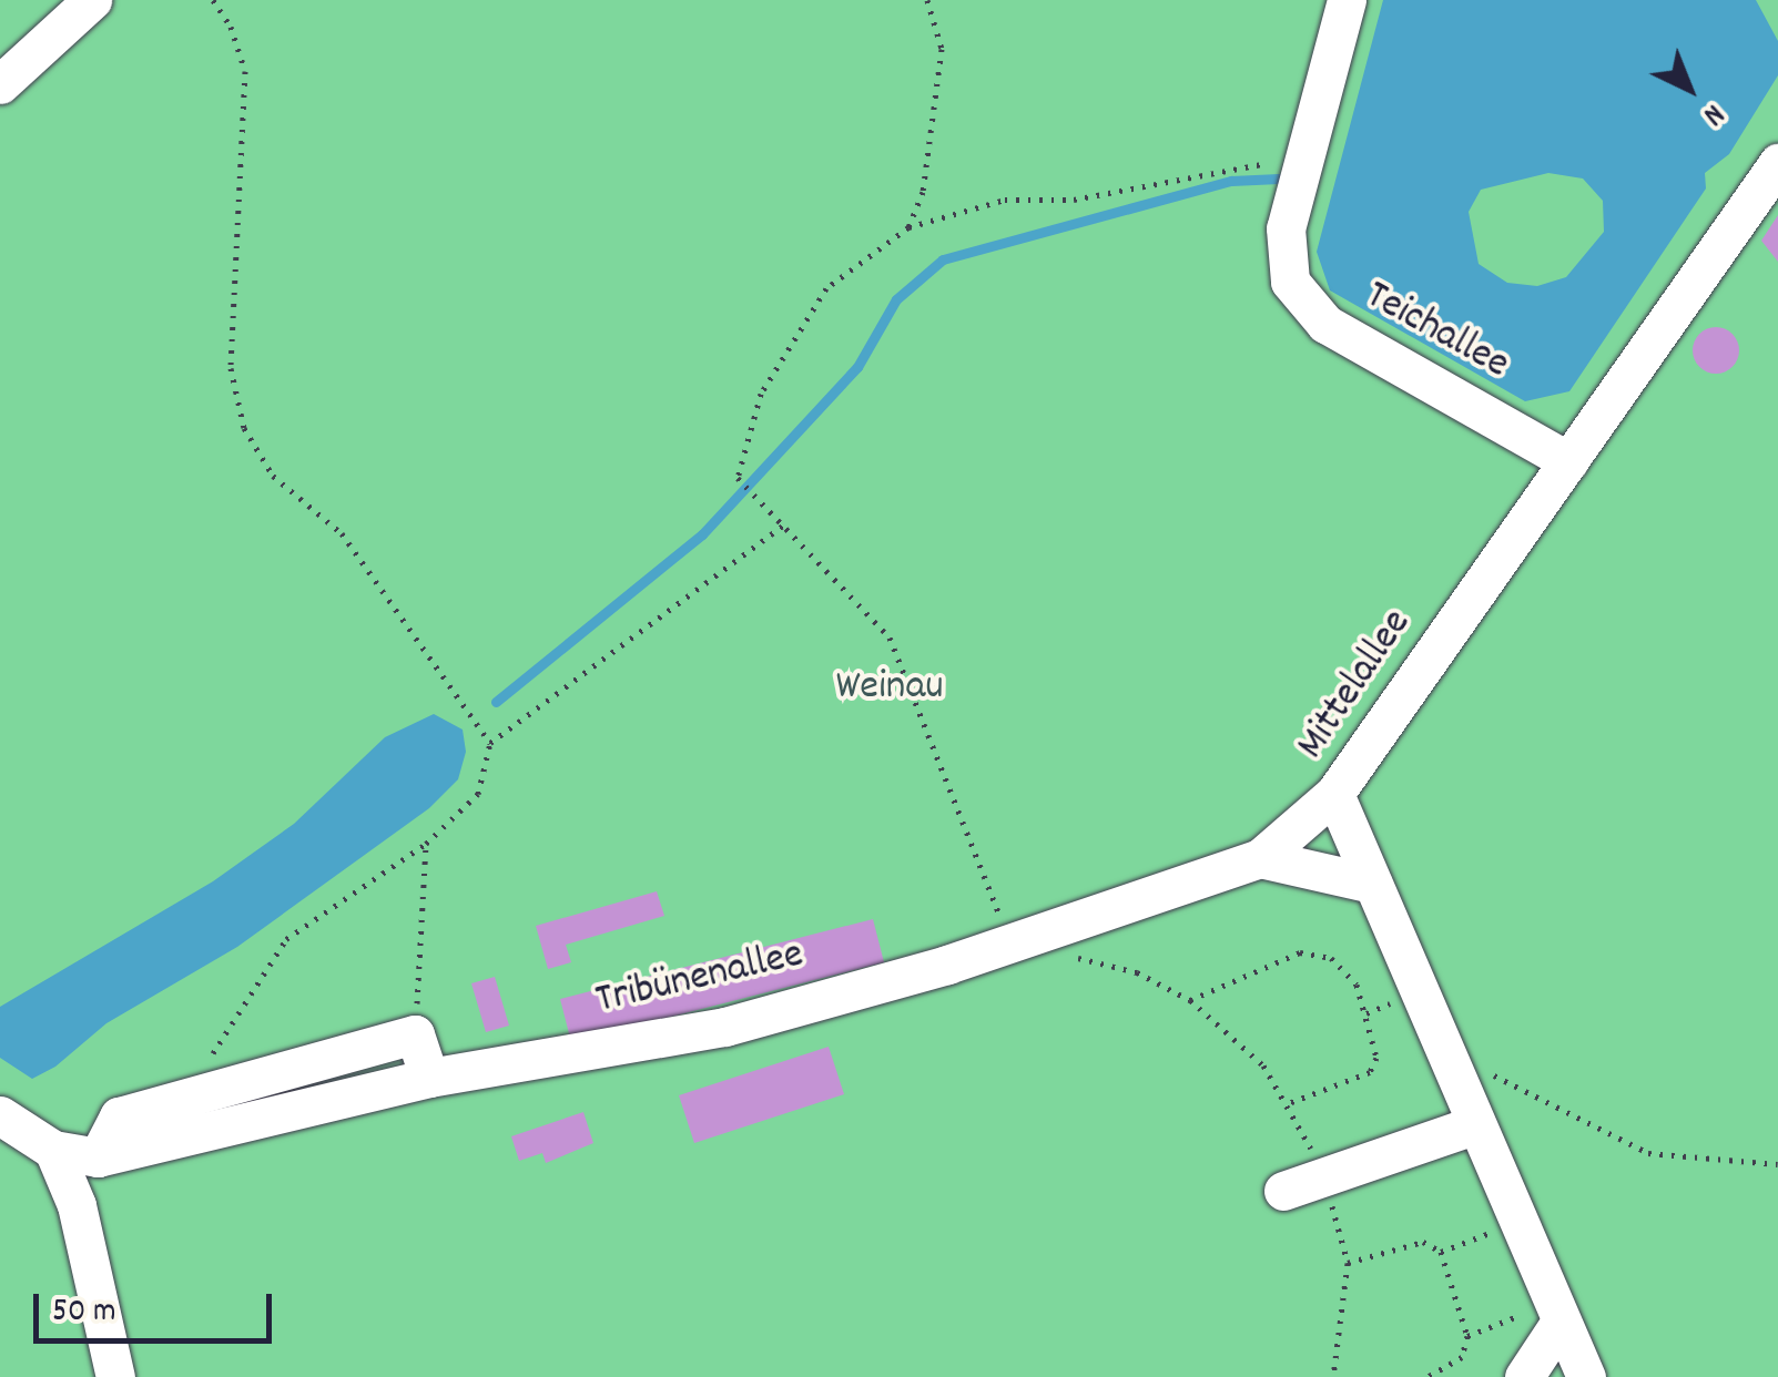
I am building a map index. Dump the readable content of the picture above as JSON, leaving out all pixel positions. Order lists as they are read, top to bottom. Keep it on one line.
{"streets":{"street":["Teichallee","Mittelallee","Tribünenallee"]},"crossings":[["Teichallee","Mittelallee"],["Mittelallee","Tribünenallee"]],"parks":["Weinau"],"scale_bar":"50 m","north":"bottom right"}
